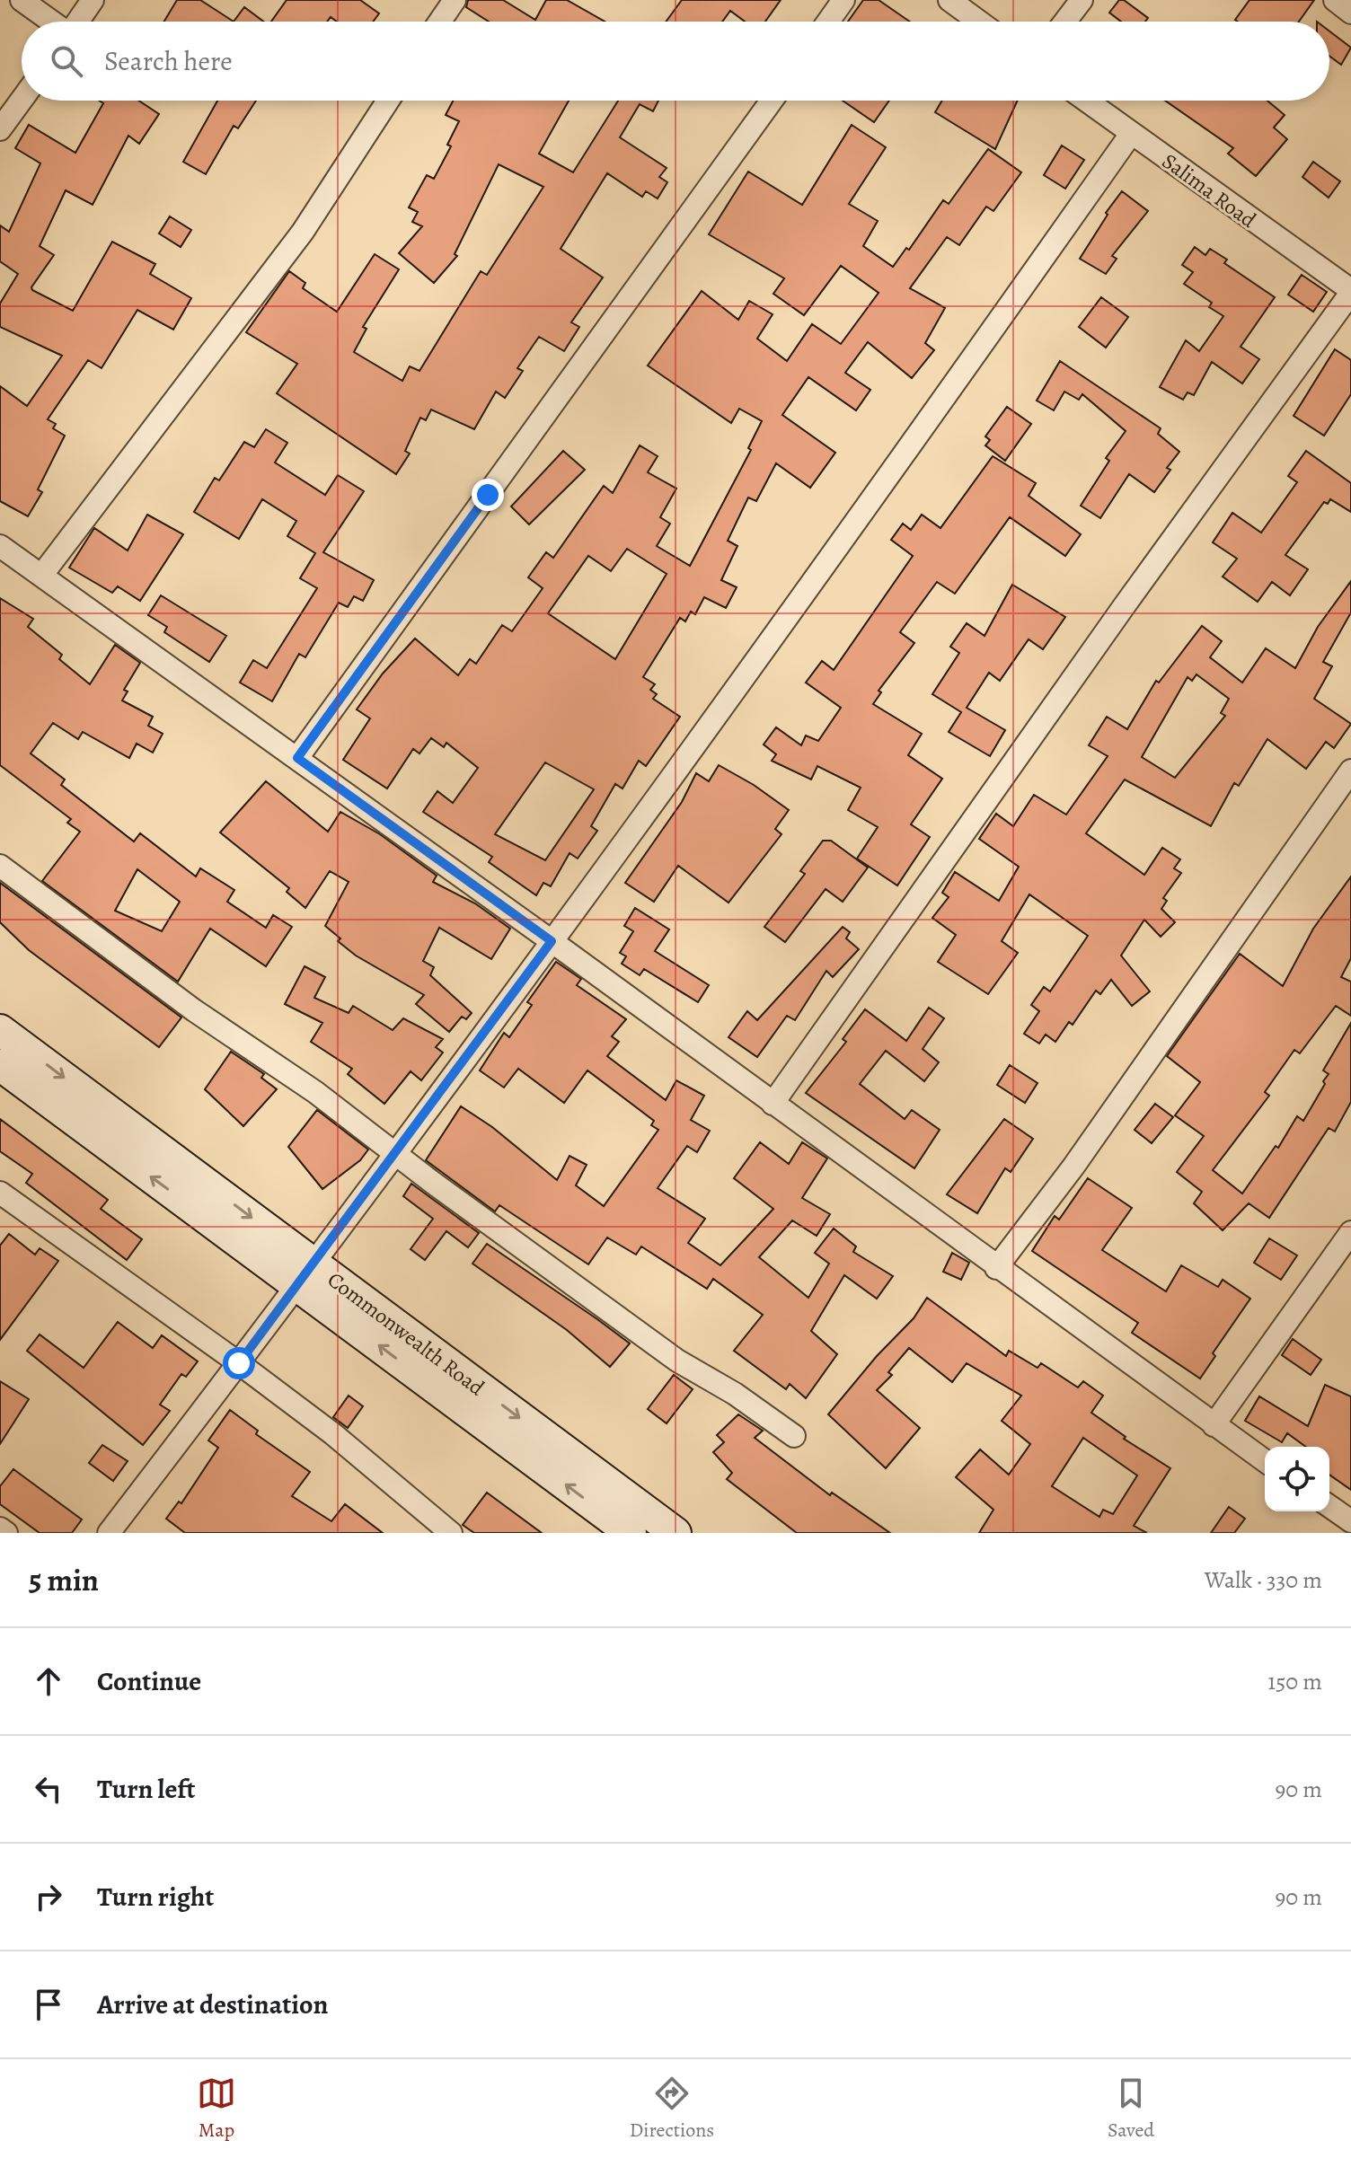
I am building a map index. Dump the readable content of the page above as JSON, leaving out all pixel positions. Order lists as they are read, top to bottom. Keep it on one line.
{"streets":{"main road":["Commonwealth Road"],"street":["Salima Road"]},"page":{"search":"Search here","heading":["5 min","Walk · 330 m"],"list":[["Continue","150 m"],["Turn left","90 m"],["Turn right","90 m"],"Arrive at destination"],"nav":["Map","Directions","Saved"]}}
